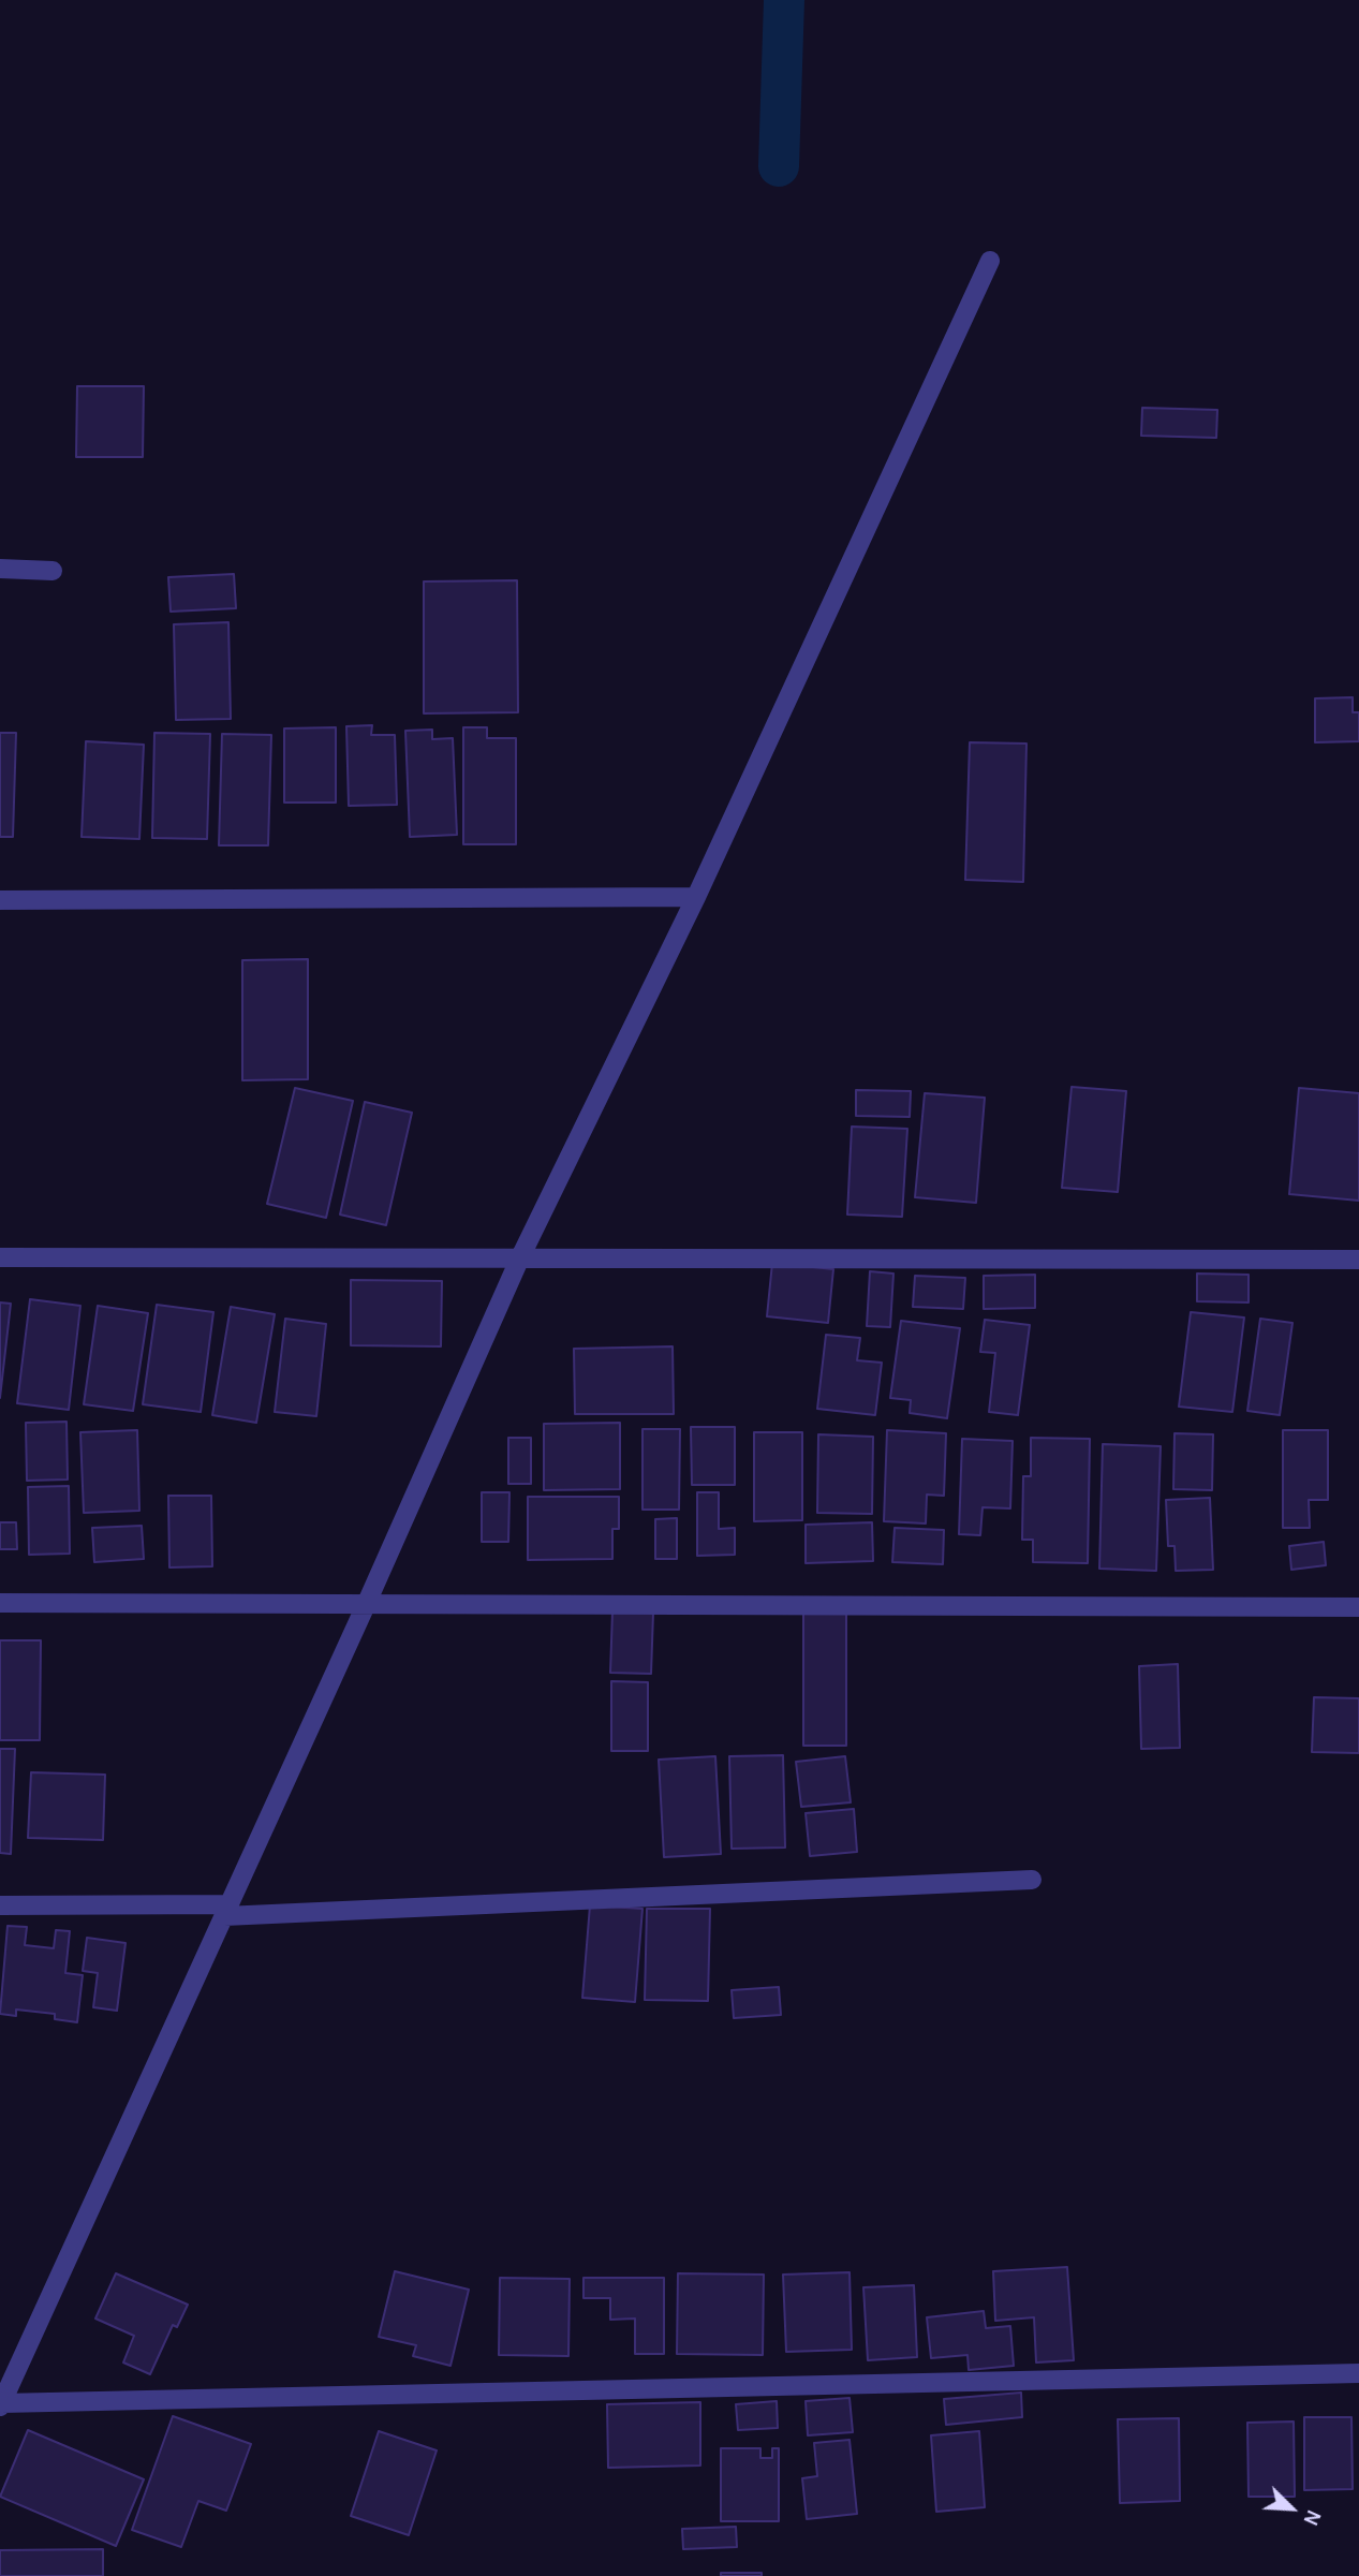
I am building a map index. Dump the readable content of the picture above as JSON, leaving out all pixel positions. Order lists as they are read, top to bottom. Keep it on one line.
{"north":"bottom right"}
